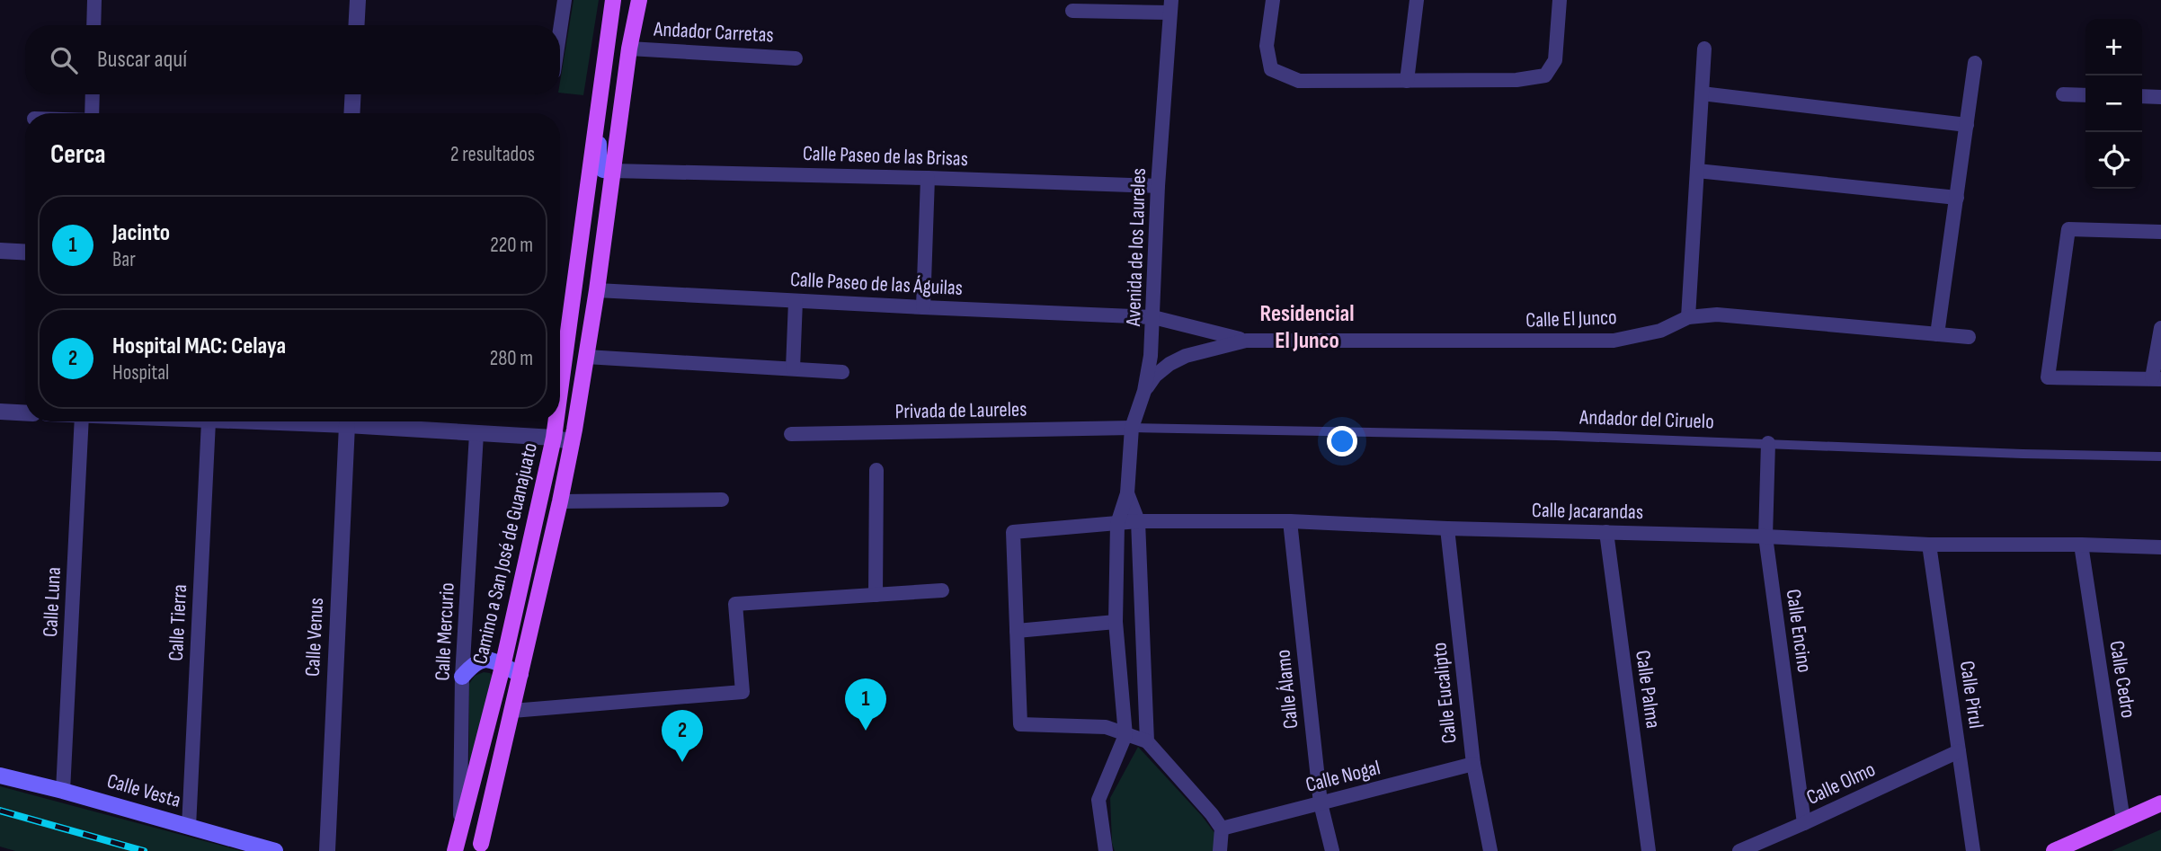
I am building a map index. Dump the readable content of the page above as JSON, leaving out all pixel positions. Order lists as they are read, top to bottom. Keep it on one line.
{"streets":{"main road":["Camino a San José de Guanajuato","Calle Vesta"],"street":["Andador Carretas","Calle Paseo de las Brisas","Avenida de los Laureles","Calle Paseo de las Águilas","Calle El Junco","Privada de Laureles","Andador del Ciruelo","Calle Jacarandas","Calle Luna","Calle Tierra","Calle Encino","Calle Mercurio","Calle Venus","Calle Cedro","Calle Álamo","Calle Palma","Calle Eucalipto","Calle Pirul","Calle Nogal","Calle Olmo"]},"crossings":[["Andador Carretas","Camino a San José de Guanajuato"],["Calle Paseo de las Brisas","Avenida de los Laureles"],["Calle Paseo de las Brisas","Camino a San José de Guanajuato"],["Avenida de los Laureles","Calle Paseo de las Águilas"],["Avenida de los Laureles","Calle El Junco"],["Avenida de los Laureles","Privada de Laureles"],["Avenida de los Laureles","Andador del Ciruelo"],["Avenida de los Laureles","Calle Jacarandas"],["Calle Paseo de las Águilas","Calle El Junco"],["Calle Paseo de las Águilas","Camino a San José de Guanajuato"],["Privada de Laureles","Andador del Ciruelo"],["Andador del Ciruelo","Calle Encino"],["Calle Jacarandas","Calle Encino"],["Calle Jacarandas","Calle Cedro"],["Calle Jacarandas","Calle Álamo"],["Calle Jacarandas","Calle Palma"],["Calle Jacarandas","Calle Eucalipto"],["Calle Jacarandas","Calle Pirul"],["Camino a San José de Guanajuato","Calle Mercurio"],["Calle Luna","Calle Vesta"],["Calle Tierra","Calle Vesta"],["Calle Encino","Calle Olmo"],["Calle Álamo","Calle Nogal"],["Calle Eucalipto","Calle Nogal"],["Calle Pirul","Calle Olmo"]],"districts":["Residencial El Junco"],"page":{"map_buttons":["+","−"],"search":"Buscar aquí","heading":["Cerca","2 resultados"],"list":[{"mark":"1","name":"Jacinto","note":"Bar","value":"220 m"},{"mark":"2","name":"Hospital MAC: Celaya","note":"Hospital","value":"280 m"}],"pins":["1","2"]}}
